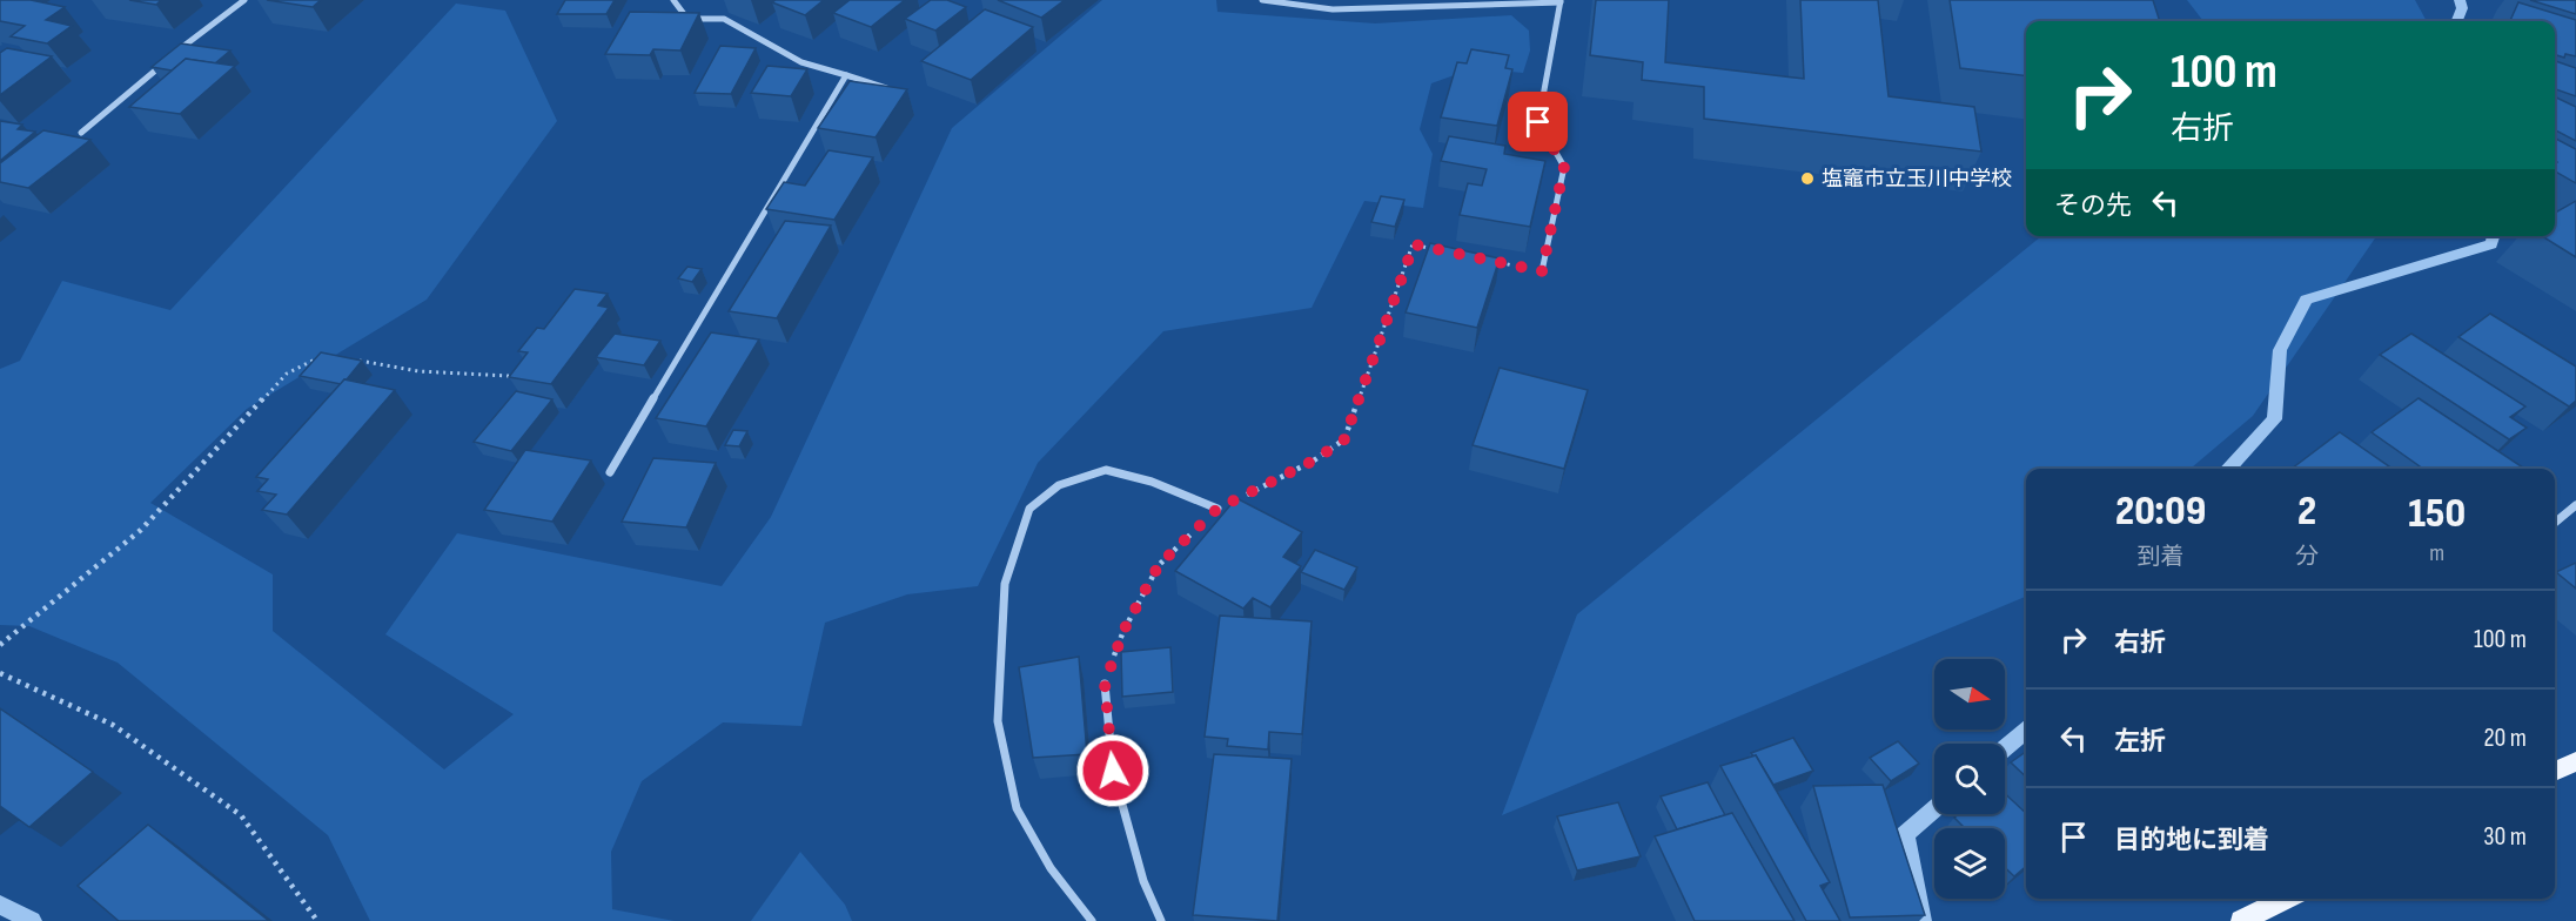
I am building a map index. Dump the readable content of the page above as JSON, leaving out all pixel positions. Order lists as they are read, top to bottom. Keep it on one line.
{"places":["塩竈市立玉川中学校"],"north":"right","page":{"turn":["100 m","右折"],"then":"その先","eta":["20:09","到着","2","分","150","m"],"list":[{"name":"右折","value":"100 m"},{"name":"左折","value":"20 m"},{"name":"目的地に到着","value":"30 m"}]}}
